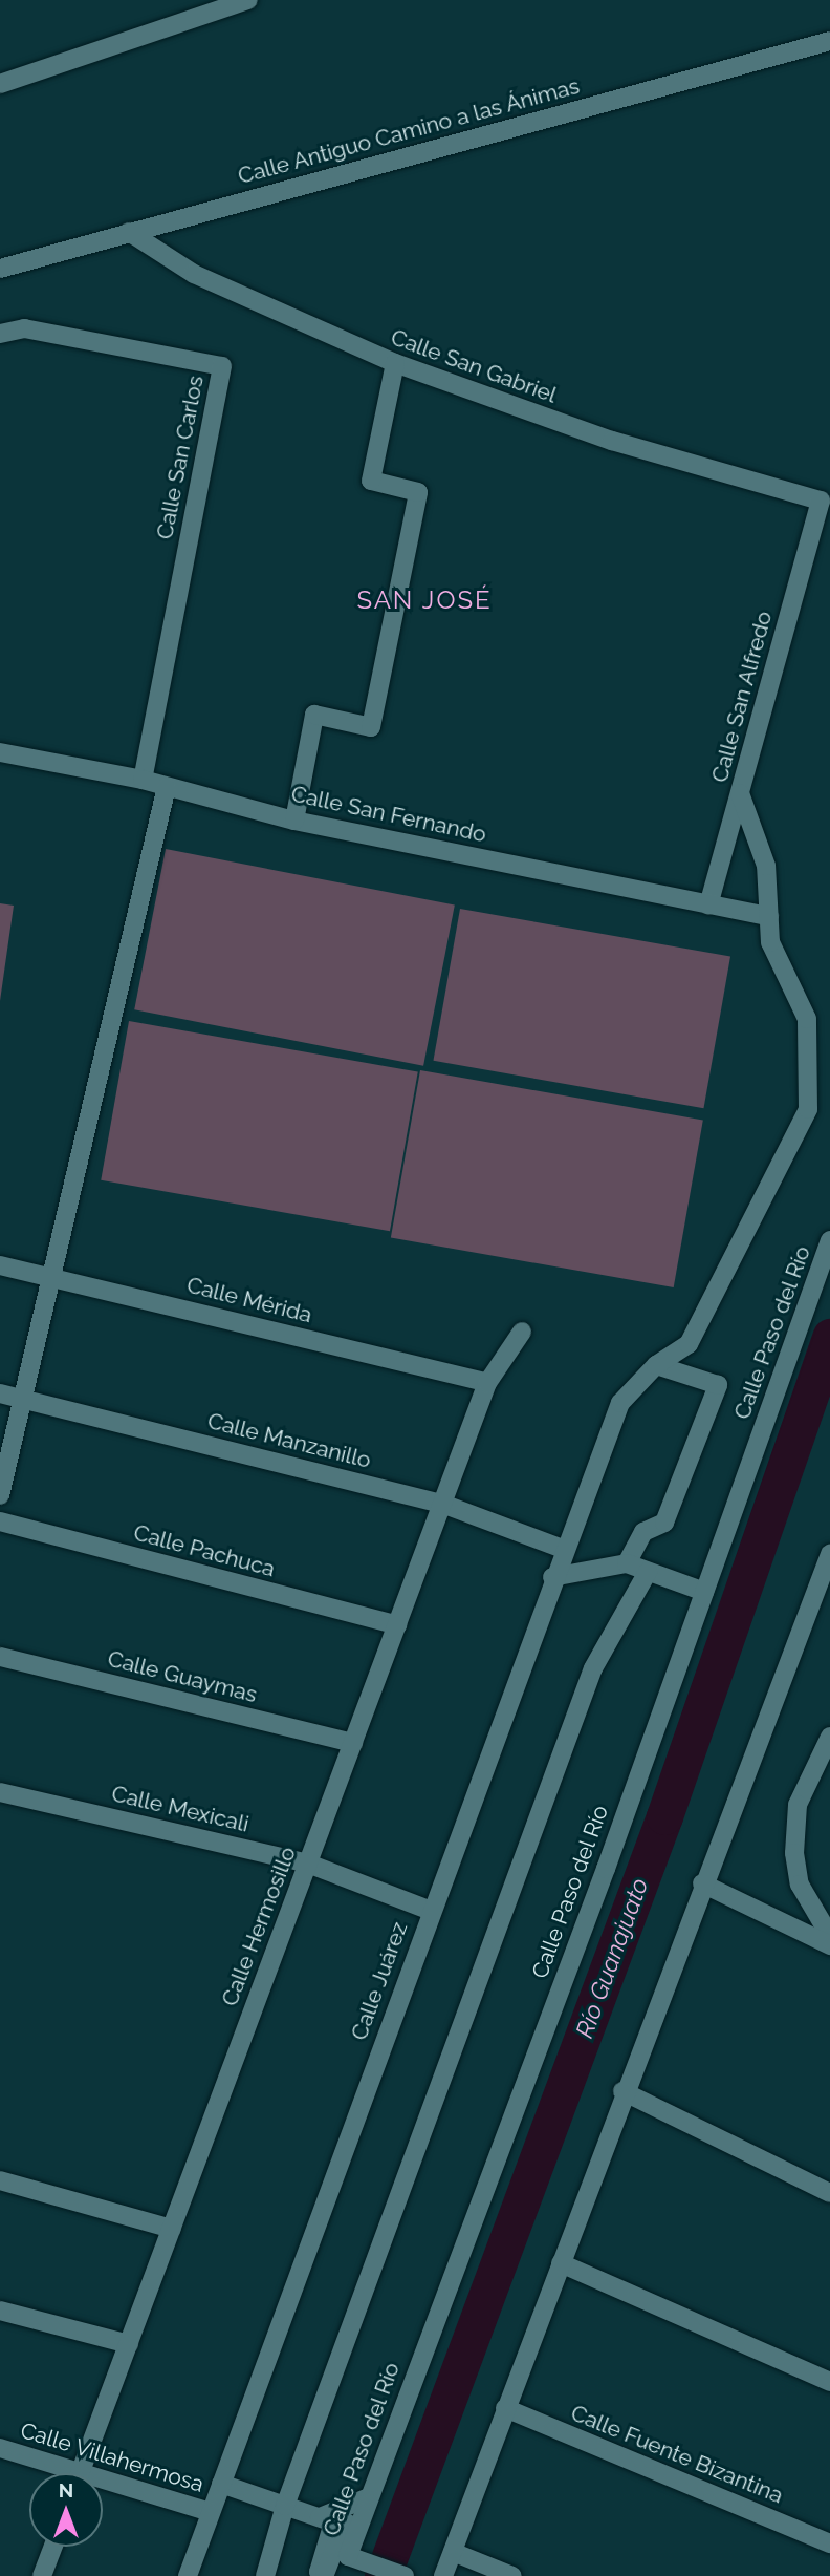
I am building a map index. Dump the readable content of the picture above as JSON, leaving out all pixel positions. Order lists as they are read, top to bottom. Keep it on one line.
{"streets":{"street":["Calle Antiguo Camino a las Ánimas","Calle San Gabriel","Calle San Carlos","Calle San Alfredo","Calle San Fernando","Calle Mérida","Calle Paso del Río","Calle Manzanillo","Calle Pachuca","Calle Guaymas","Calle Mexicali","Calle Hermosillo","Calle Juárez","Calle Fuente Bizantina","Calle Villahermosa"]},"crossings":[["Calle Antiguo Camino a las Ánimas","Calle San Gabriel"],["Calle San Gabriel","Calle San Alfredo"],["Calle San Carlos","Calle San Fernando"],["Calle San Alfredo","Calle San Fernando"],["Calle Mérida","Calle Hermosillo"],["Calle Manzanillo","Calle Hermosillo"],["Calle Manzanillo","Calle Juárez"],["Calle Pachuca","Calle Hermosillo"],["Calle Guaymas","Calle Hermosillo"],["Calle Mexicali","Calle Hermosillo"],["Calle Mexicali","Calle Juárez"],["Calle Juárez","Calle Villahermosa"]],"districts":["SAN JOSÉ"],"water":["Río Guanajuato"],"north":"top"}
